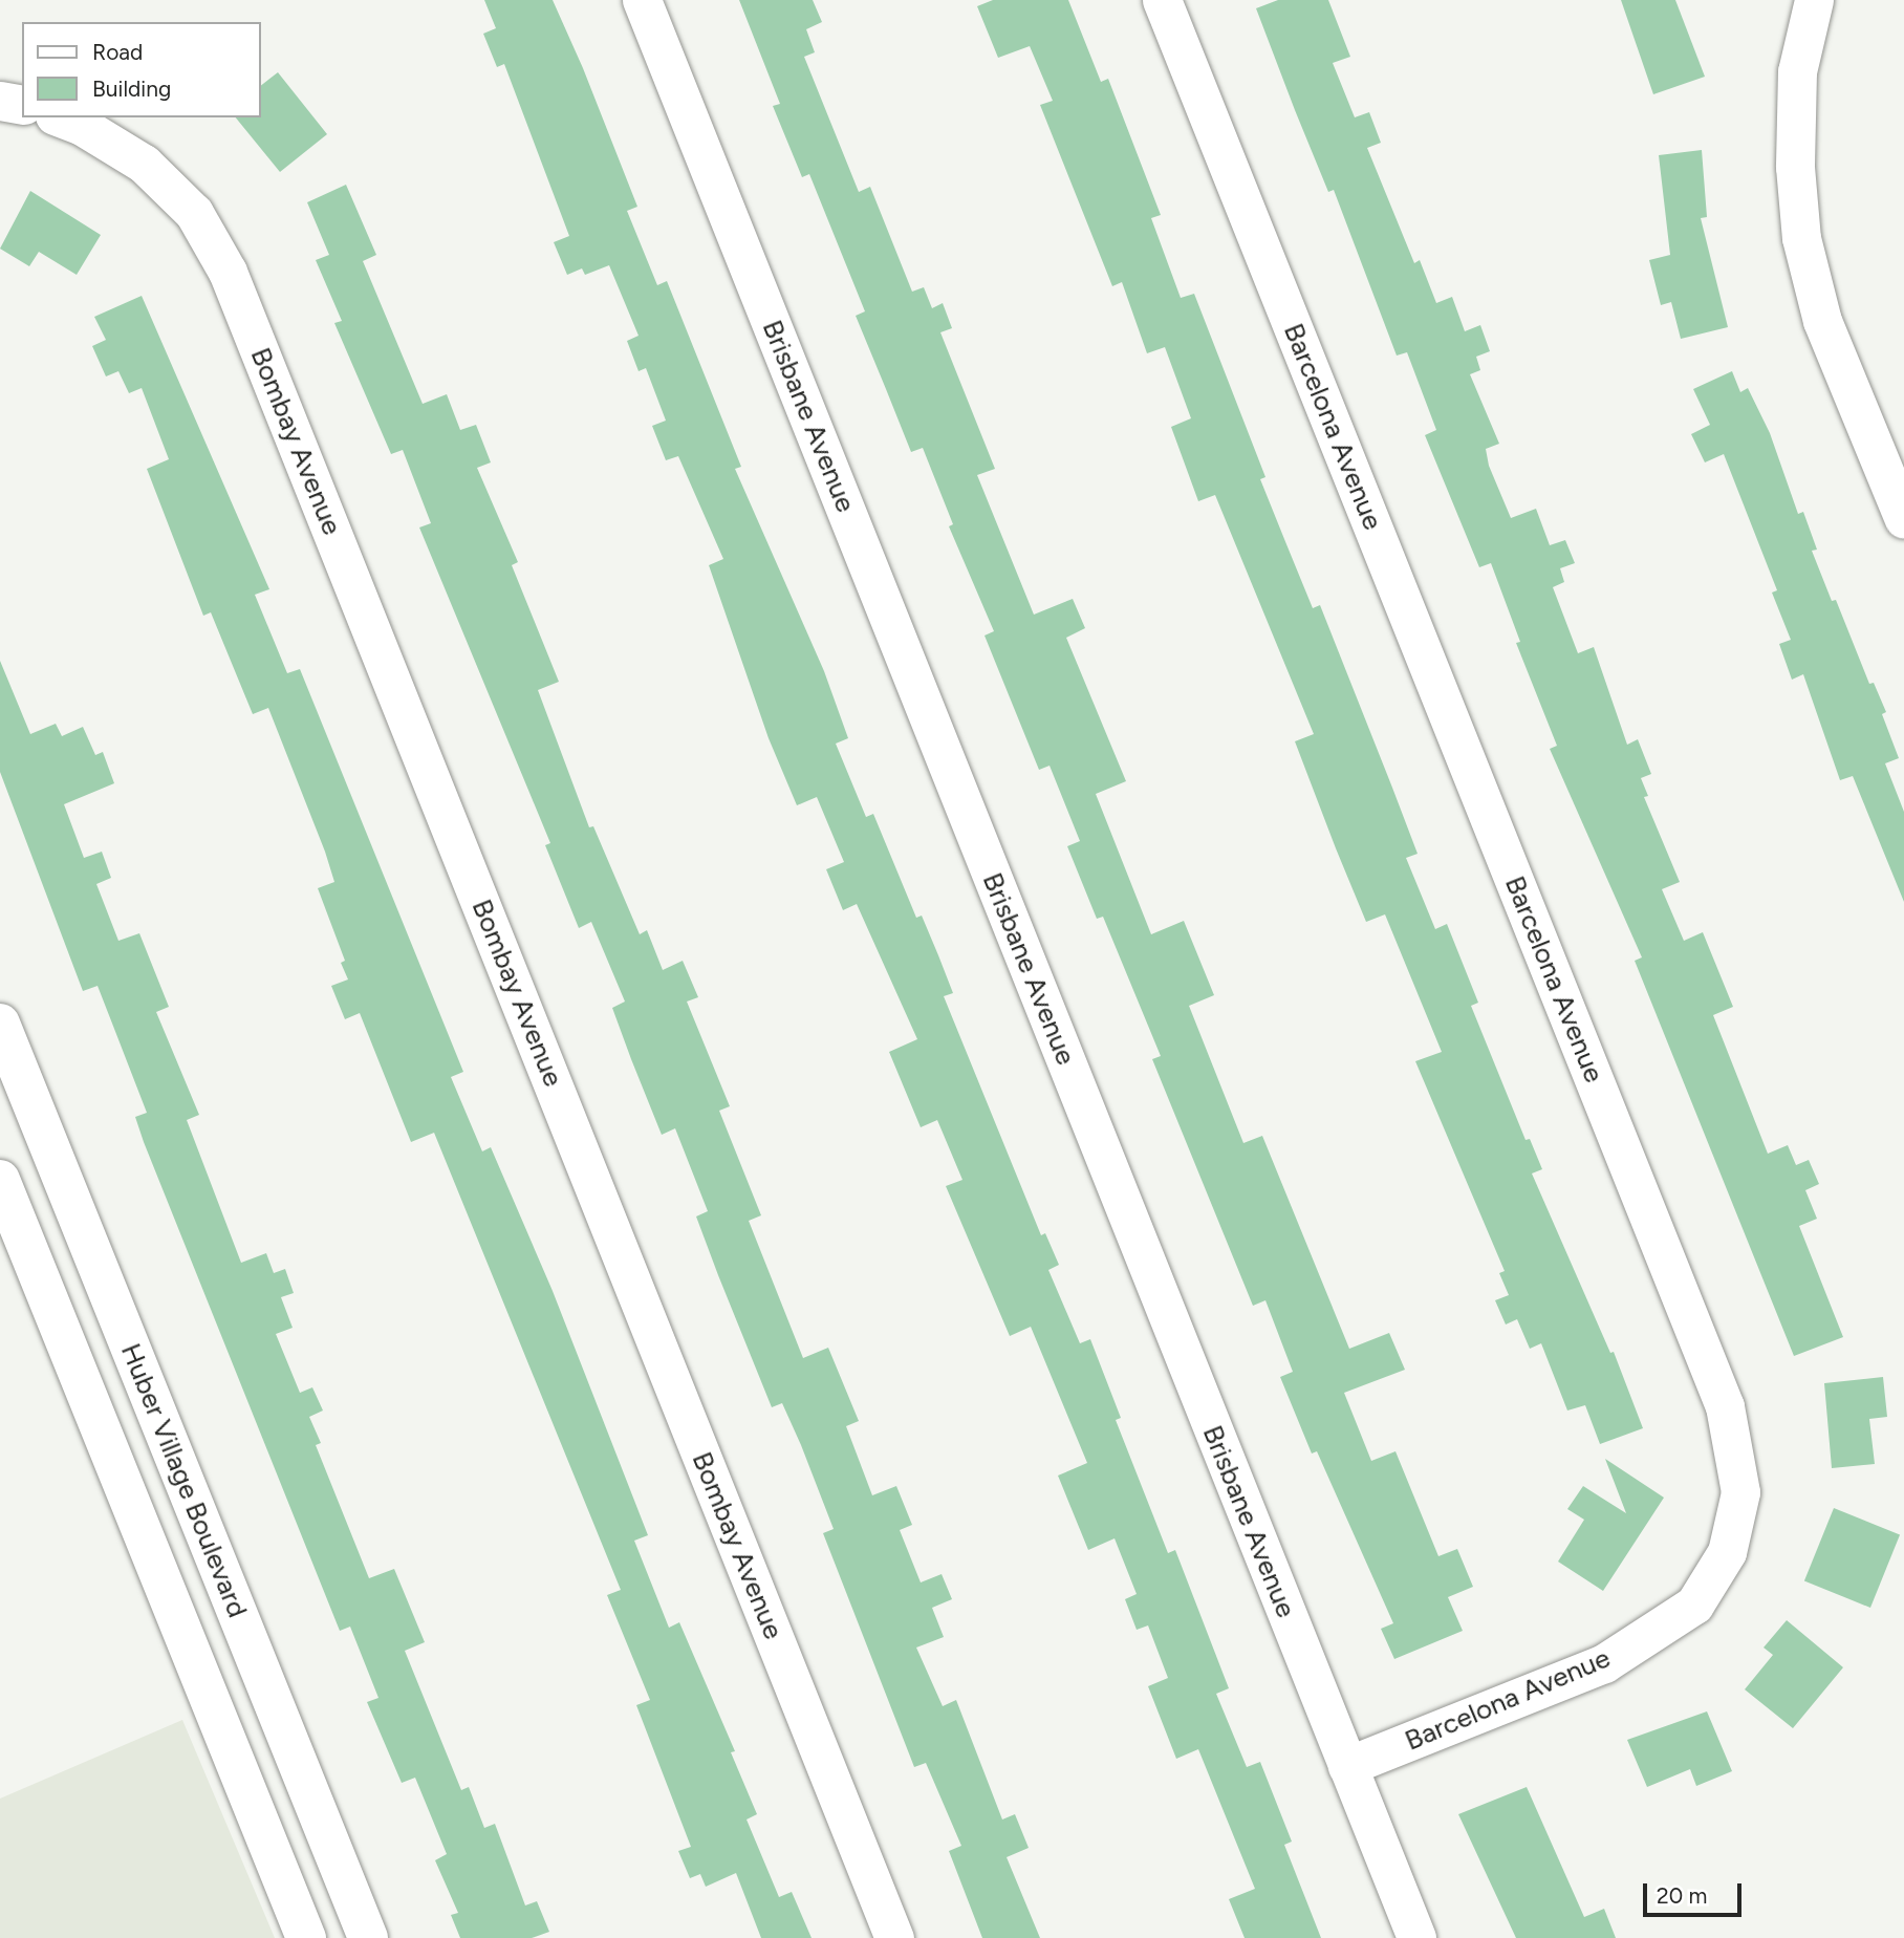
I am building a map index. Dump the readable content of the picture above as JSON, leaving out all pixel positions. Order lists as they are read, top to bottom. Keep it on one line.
{"streets":{"street":["Brisbane Avenue","Barcelona Avenue","Bombay Avenue","Huber Village Boulevard"]},"crossings":[["Brisbane Avenue","Barcelona Avenue"]],"legend":["Road","Building"],"scale_bar":"20 m"}
